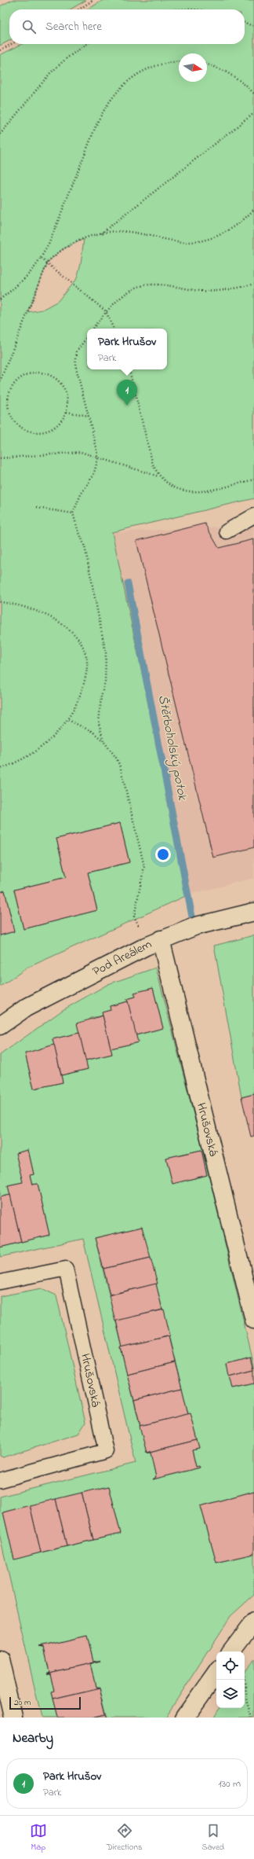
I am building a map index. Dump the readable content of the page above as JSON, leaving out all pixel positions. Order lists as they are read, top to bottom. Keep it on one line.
{"streets":{"street":["Pod Areálem","Hrušovská"]},"crossings":[["Pod Areálem","Hrušovská"]],"water":["Štěrboholský potok"],"scale_bar":"20 m","north":"right","page":{"search":"Search here","popup":["Park Hrušov","Park"],"pins":"1","scale":"20 m","heading":"Nearby","list":[{"mark":"1","name":"Park Hrušov","note":"Park","value":"130 m"}],"nav":["Map","Directions","Saved"]}}
